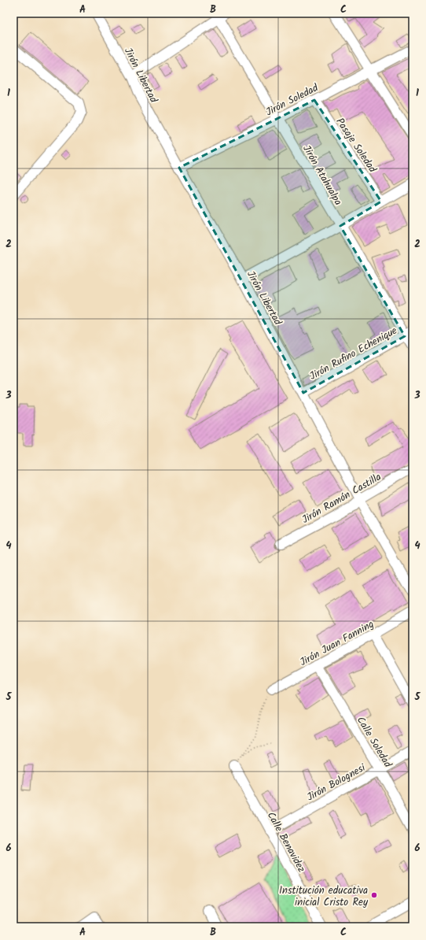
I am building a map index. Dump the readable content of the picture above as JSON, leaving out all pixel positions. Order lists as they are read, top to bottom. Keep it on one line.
{"streets":{"street":["Jirón Libertad","Jirón Soledad","Pasaje Soledad","Jirón Atahualpa","Jirón Rufino Echenique","Jirón Ramón Castilla","Jirón Juan Fanning","Calle Soledad","Jirón Bolognesi","Calle Benavidez"]},"crossings":[["Jirón Libertad","Jirón Soledad"],["Jirón Libertad","Jirón Rufino Echenique"],["Jirón Libertad","Jirón Ramón Castilla"],["Jirón Soledad","Pasaje Soledad"],["Jirón Soledad","Jirón Atahualpa"],["Jirón Atahualpa","Jirón Rufino Echenique"],["Jirón Juan Fanning","Calle Soledad"],["Calle Soledad","Jirón Bolognesi"],["Jirón Bolognesi","Calle Benavidez"]],"places":["Institución educativa inicial Cristo Rey"],"grid":{"columns":["A","B","C"],"rows":["1","2","3","4","5","6"]}}
